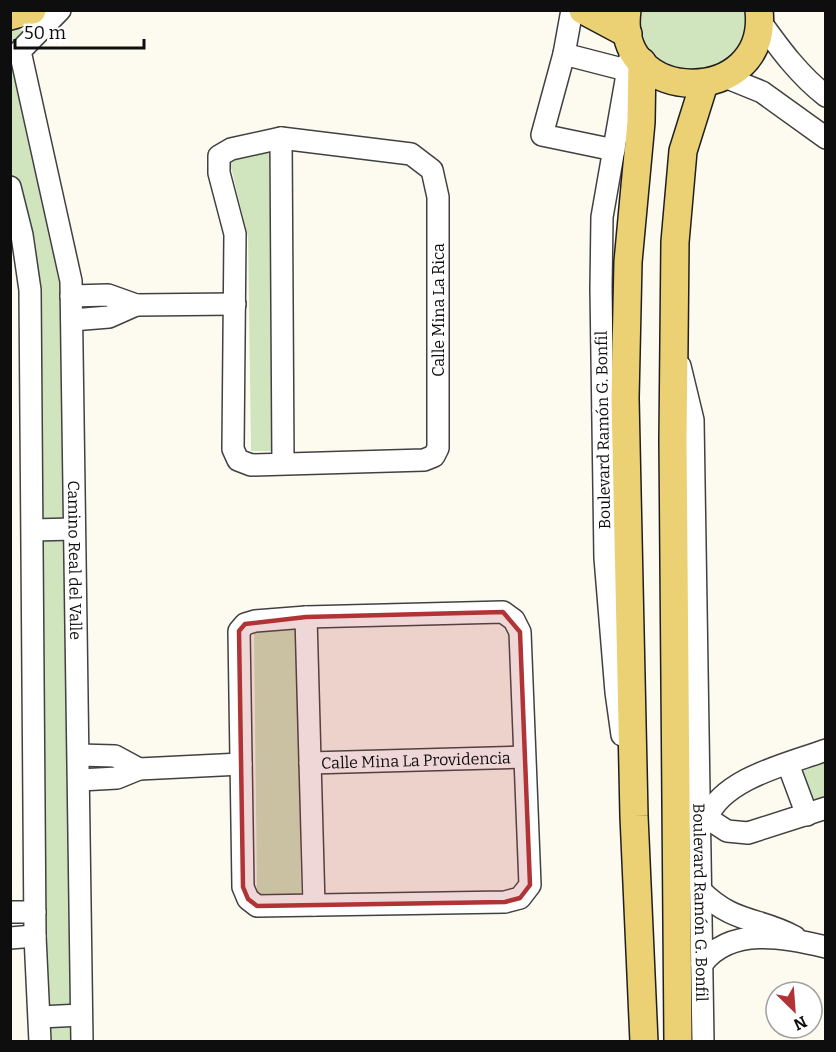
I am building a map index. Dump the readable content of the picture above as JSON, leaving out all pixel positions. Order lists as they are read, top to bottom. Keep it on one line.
{"streets":{"main road":["Boulevard Ramón G. Bonfil"],"street":["Calle Mina La Rica","Camino Real del Valle","Calle Mina La Providencia"]},"scale_bar":"50 m","north":"bottom right"}
